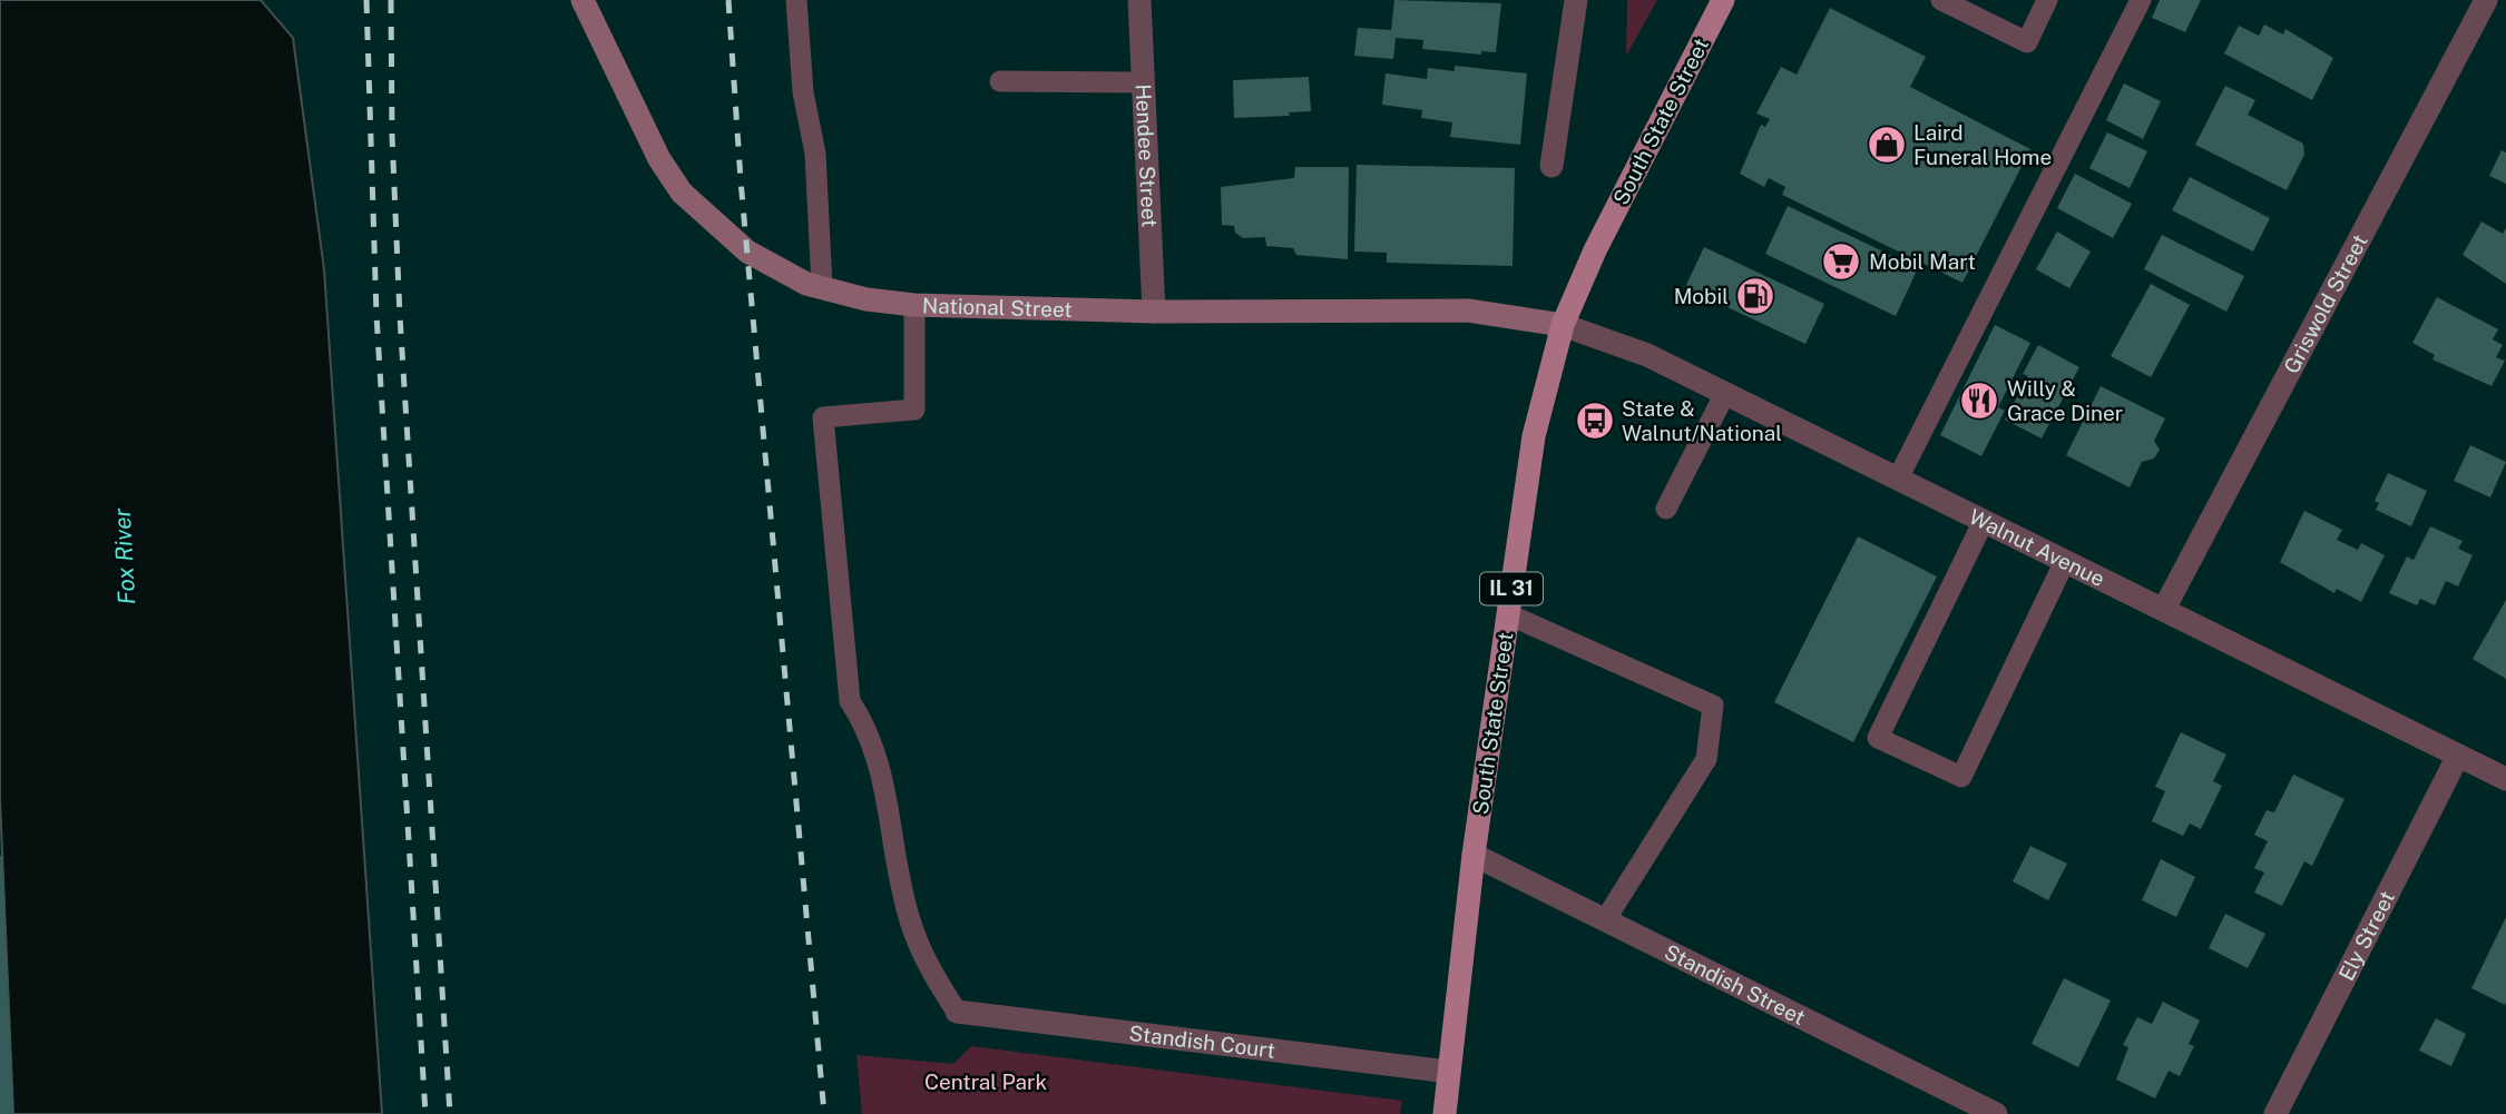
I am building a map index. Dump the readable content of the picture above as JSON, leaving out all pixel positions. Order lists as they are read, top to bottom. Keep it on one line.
{"streets":{"main road":["South State Street","IL 31"],"street":["Hendee Street","Griswold Street","National Street","Walnut Avenue","Ely Street","Standish Street","Standish Court"]},"crossings":[["South State Street","National Street"],["South State Street","Walnut Avenue"],["South State Street","Standish Street"],["South State Street","Standish Court"],["Hendee Street","National Street"],["Griswold Street","Walnut Avenue"],["National Street","Walnut Avenue"],["Walnut Avenue","Ely Street"]],"water":["Fox River"],"parks":["Central Park"],"places":{"shop":["Laird Funeral Home"],"supermarket":["Mobil Mart"],"fuel station":["Mobil"],"restaurant":["Willy & Grace Diner"],"bus stop":["State & Walnut/National"]}}
